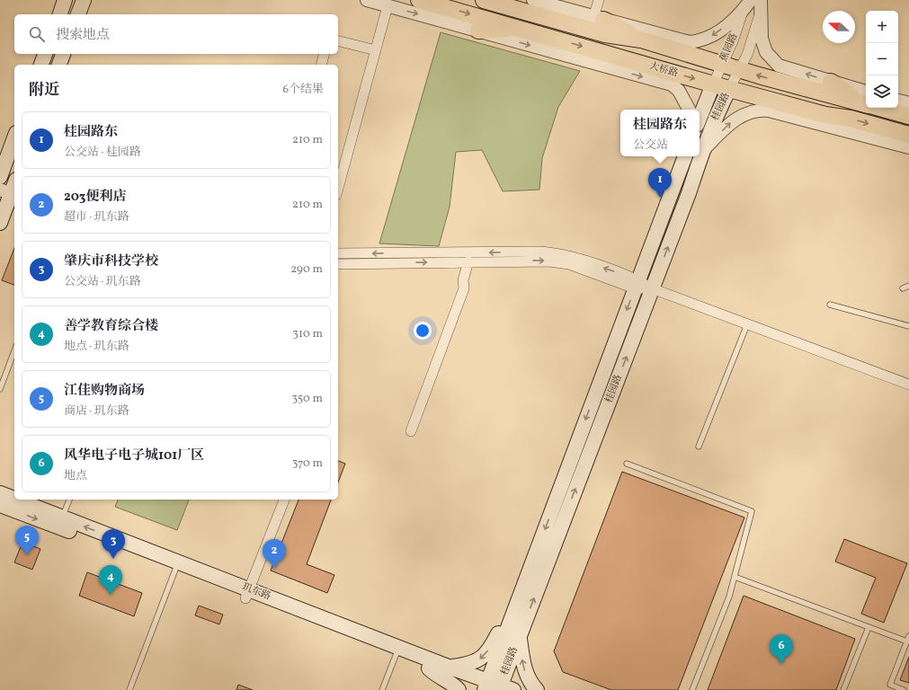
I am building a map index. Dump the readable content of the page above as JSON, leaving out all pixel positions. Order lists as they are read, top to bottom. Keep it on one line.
{"streets":{"main road":["大桥路","桂园路","玑东路"],"street":["蕉园路"]},"crossings":[["蕉园路","大桥路"],["蕉园路","桂园路"],["大桥路","桂园路"],["桂园路","玑东路"]],"north":"left","page":{"map_buttons":["+","−"],"search":"搜索地点","heading":["附近","6个结果"],"popup":["桂园路东","公交站"],"list":[{"mark":"1","name":"桂园路东","note":"公交站 · 桂园路","value":"210 m"},{"mark":"2","name":"203便利店","note":"超市 · 玑东路","value":"210 m"},{"mark":"3","name":"肇庆市科技学校","note":"公交站 · 玑东路","value":"290 m"},{"mark":"4","name":"善学教育综合楼","note":"地点 · 玑东路","value":"310 m"},{"mark":"5","name":"江佳购物商场","note":"商店 · 玑东路","value":"350 m"},{"mark":"6","name":"风华电子电子城101厂区","note":"地点","value":"370 m"}],"pins":["1","5","3","2","4","6"]}}
